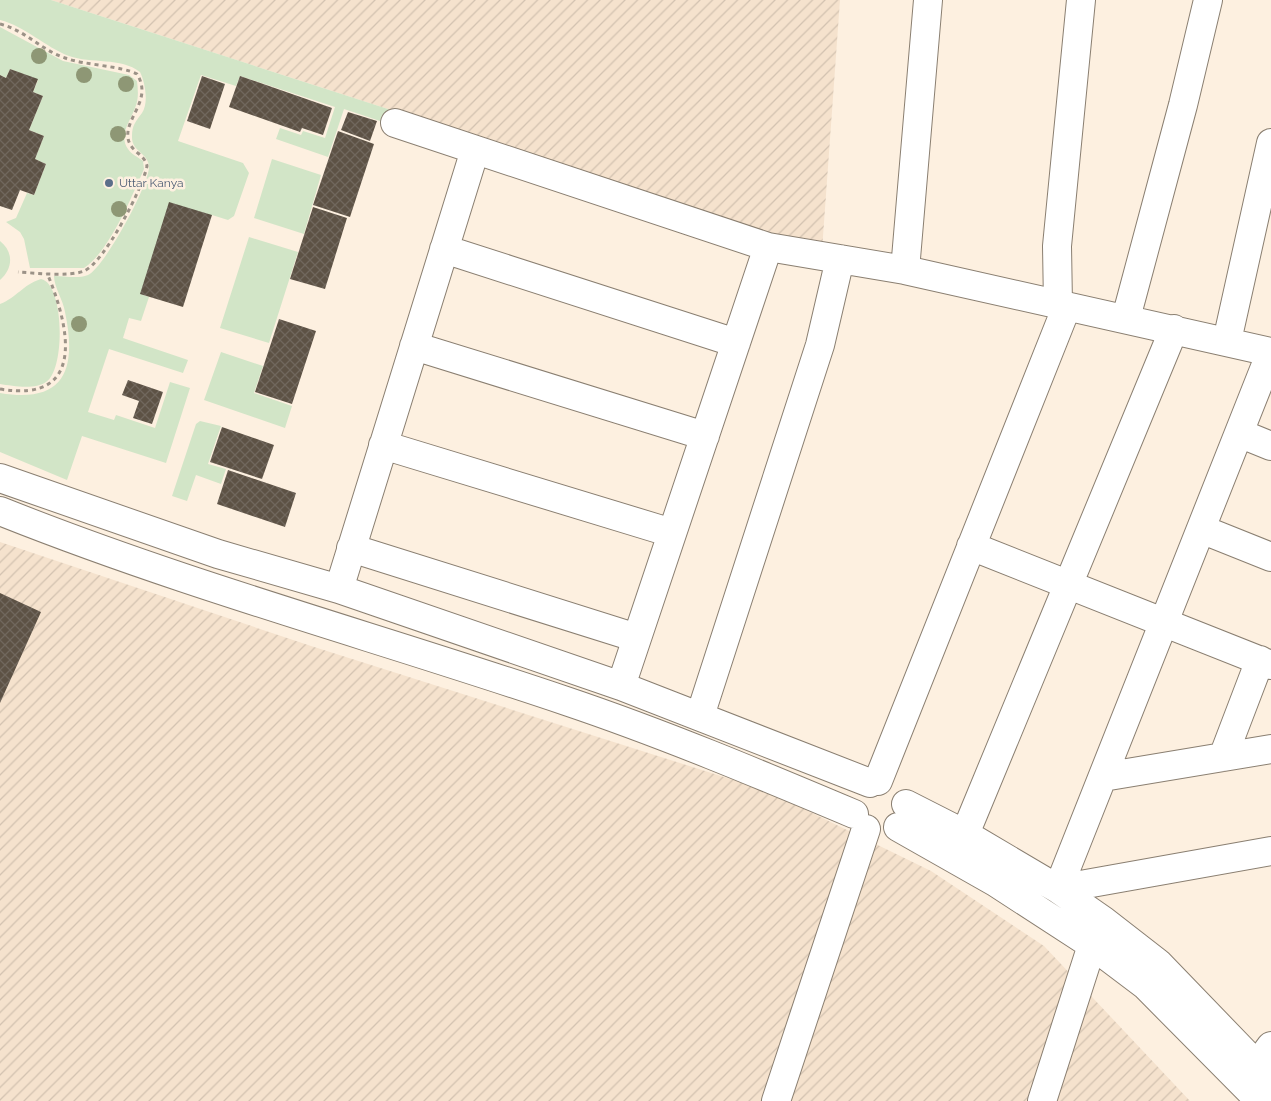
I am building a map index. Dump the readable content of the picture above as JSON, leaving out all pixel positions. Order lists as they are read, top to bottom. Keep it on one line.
{"places":["Uttar Kanya"]}
